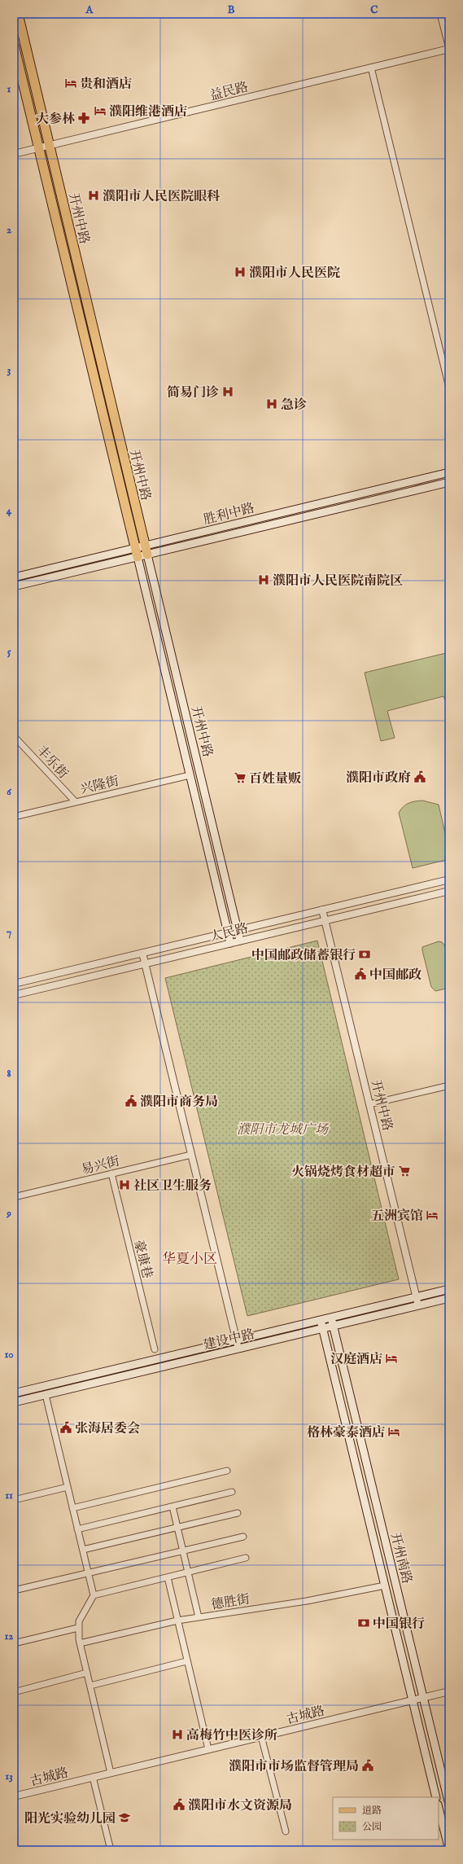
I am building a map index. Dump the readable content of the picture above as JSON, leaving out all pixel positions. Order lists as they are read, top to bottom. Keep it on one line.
{"streets":{"main road":["开州中路","胜利中路","建设中路","开州南路"],"street":["益民路","丰乐街","兴隆街","人民路","易兴街","豪康巷","德胜街","古城路"]},"crossings":[["益民路","开州中路"],["开州中路","胜利中路"],["开州中路","兴隆街"],["开州中路","人民路"],["开州中路","建设中路"],["丰乐街","兴隆街"],["易兴街","豪康巷"],["建设中路","开州南路"],["开州南路","德胜街"],["开州南路","古城路"]],"districts":["华夏小区"],"parks":["濮阳市龙城广场"],"places":{"hotel":["贵和酒店","濮阳维港酒店","五洲宾馆","汉庭酒店","格林豪泰酒店"],"pharmacy":["大参林"],"hospital":["濮阳市人民医院眼科","濮阳市人民医院","简易门诊","急诊","濮阳市人民医院南院区","社区卫生服务","高梅竹中医诊所"],"public building":["濮阳市政府","中国邮政","濮阳市商务局","张海居委会","濮阳市市场监督管理局","濮阳市水文资源局"],"supermarket":["百姓量贩","火锅烧烤食材超市"],"bank":["中国邮政储蓄银行","中国银行"],"school or university":["阳光实验幼儿园"]},"legend":["道路","公园"],"grid":{"columns":["A","B","C"],"rows":["1","2","3","4","5","6","7","8","9","10","11","12","13"]}}
